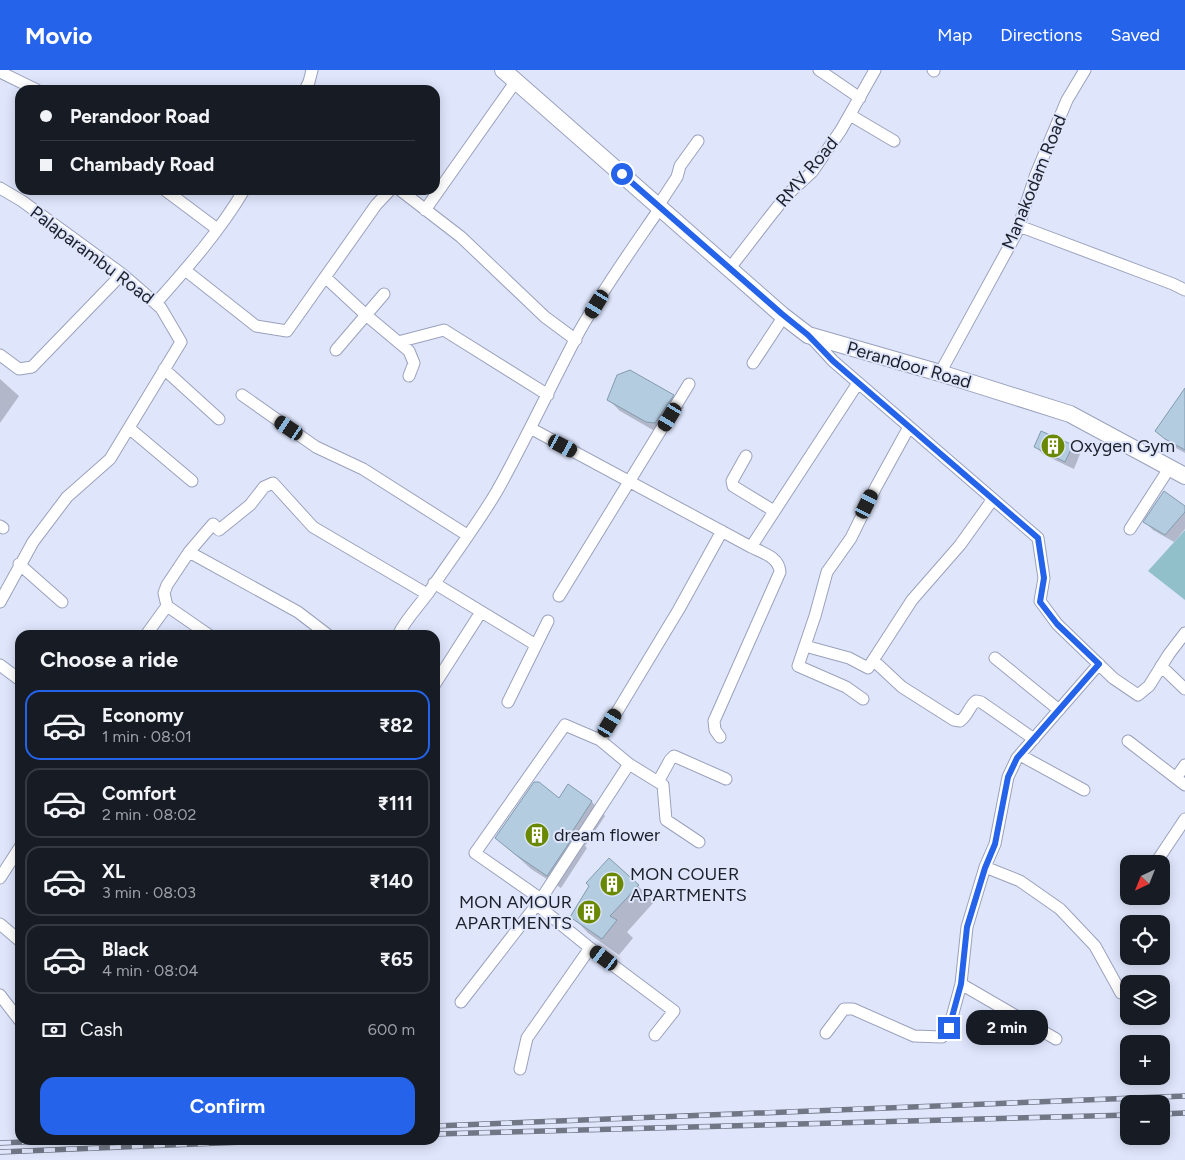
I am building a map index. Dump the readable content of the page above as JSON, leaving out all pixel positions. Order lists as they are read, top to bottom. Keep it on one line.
{"streets":{"main road":["Perandoor Road"],"street":["RMV Road","Manakodam Road","Palaparambu Road"]},"crossings":[["RMV Road","Perandoor Road"],["Manakodam Road","Perandoor Road"]],"places":{"building":["Oxygen Gym","dream flower","MON COUER APARTMENTS","MON AMOUR APARTMENTS"]},"north":"bottom left","page":{"header":"Movio","nav":["Map","Directions","Saved"],"banner":["Perandoor Road","Chambady Road"],"heading":"Choose a ride","list":[{"name":"Economy","note":"1 min · 08:01","value":"₹82"},{"name":"Comfort","note":"2 min · 08:02","value":"₹111"},{"name":"XL","note":"3 min · 08:03","value":"₹140"},{"name":"Black","note":"4 min · 08:04","value":"₹65"}],"map_buttons":["+","−"],"pay":["Cash","600 m"],"bubble":"2 min","buttons":"Confirm"}}
